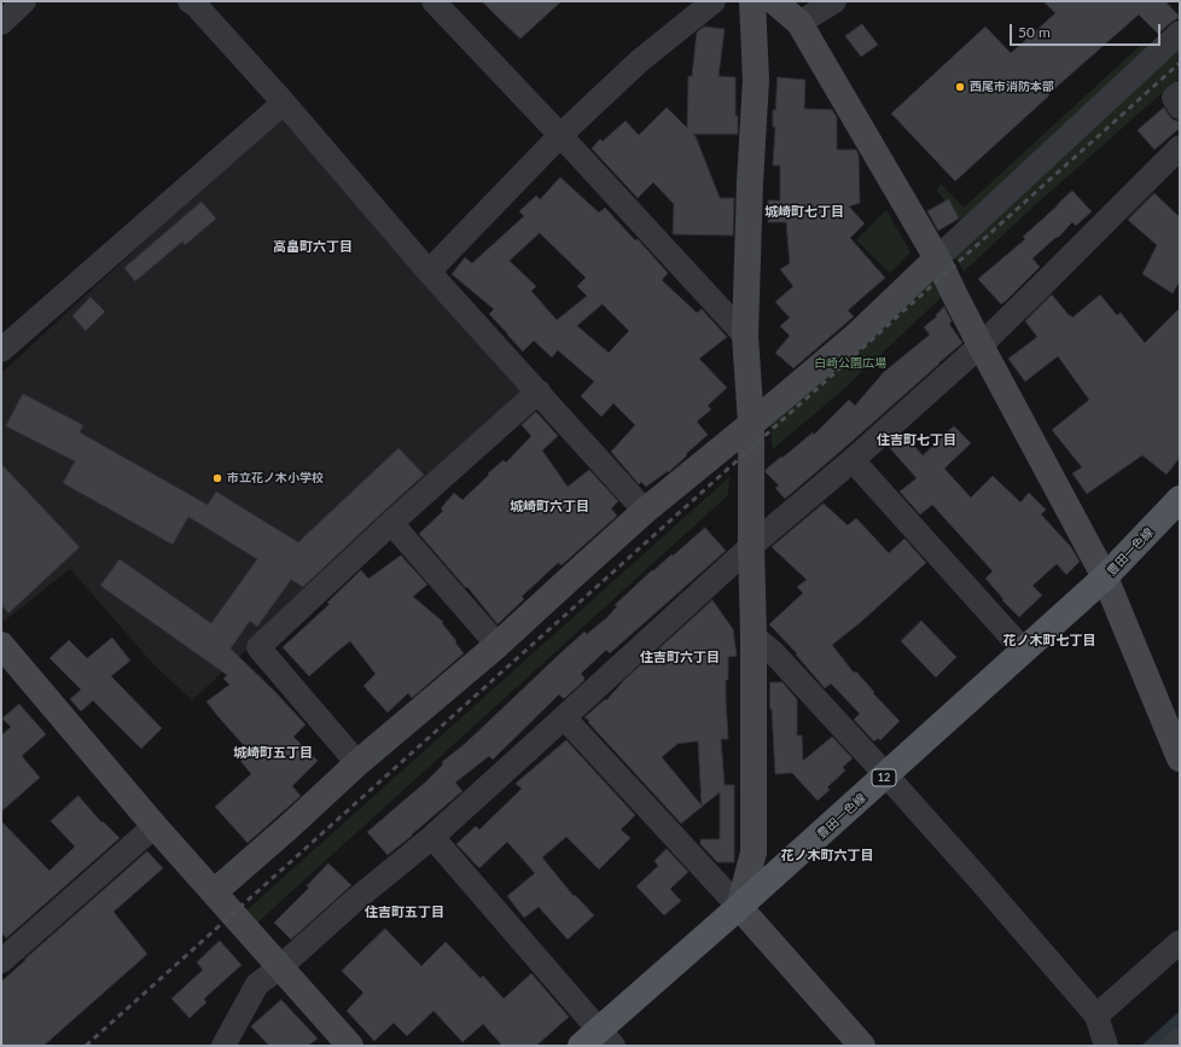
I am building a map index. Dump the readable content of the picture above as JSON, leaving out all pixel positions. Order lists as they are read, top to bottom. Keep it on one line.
{"streets":{"main road":["豊田一色線","12"]},"districts":["城崎町七丁目","高畠町六丁目","住吉町七丁目","城崎町六丁目","花ノ木町七丁目","住吉町六丁目","城崎町五丁目","花ノ木町六丁目","住吉町五丁目"],"parks":["白崎公園広場"],"places":["西尾市消防本部","市立花ノ木小学校"],"scale_bar":"50 m"}
